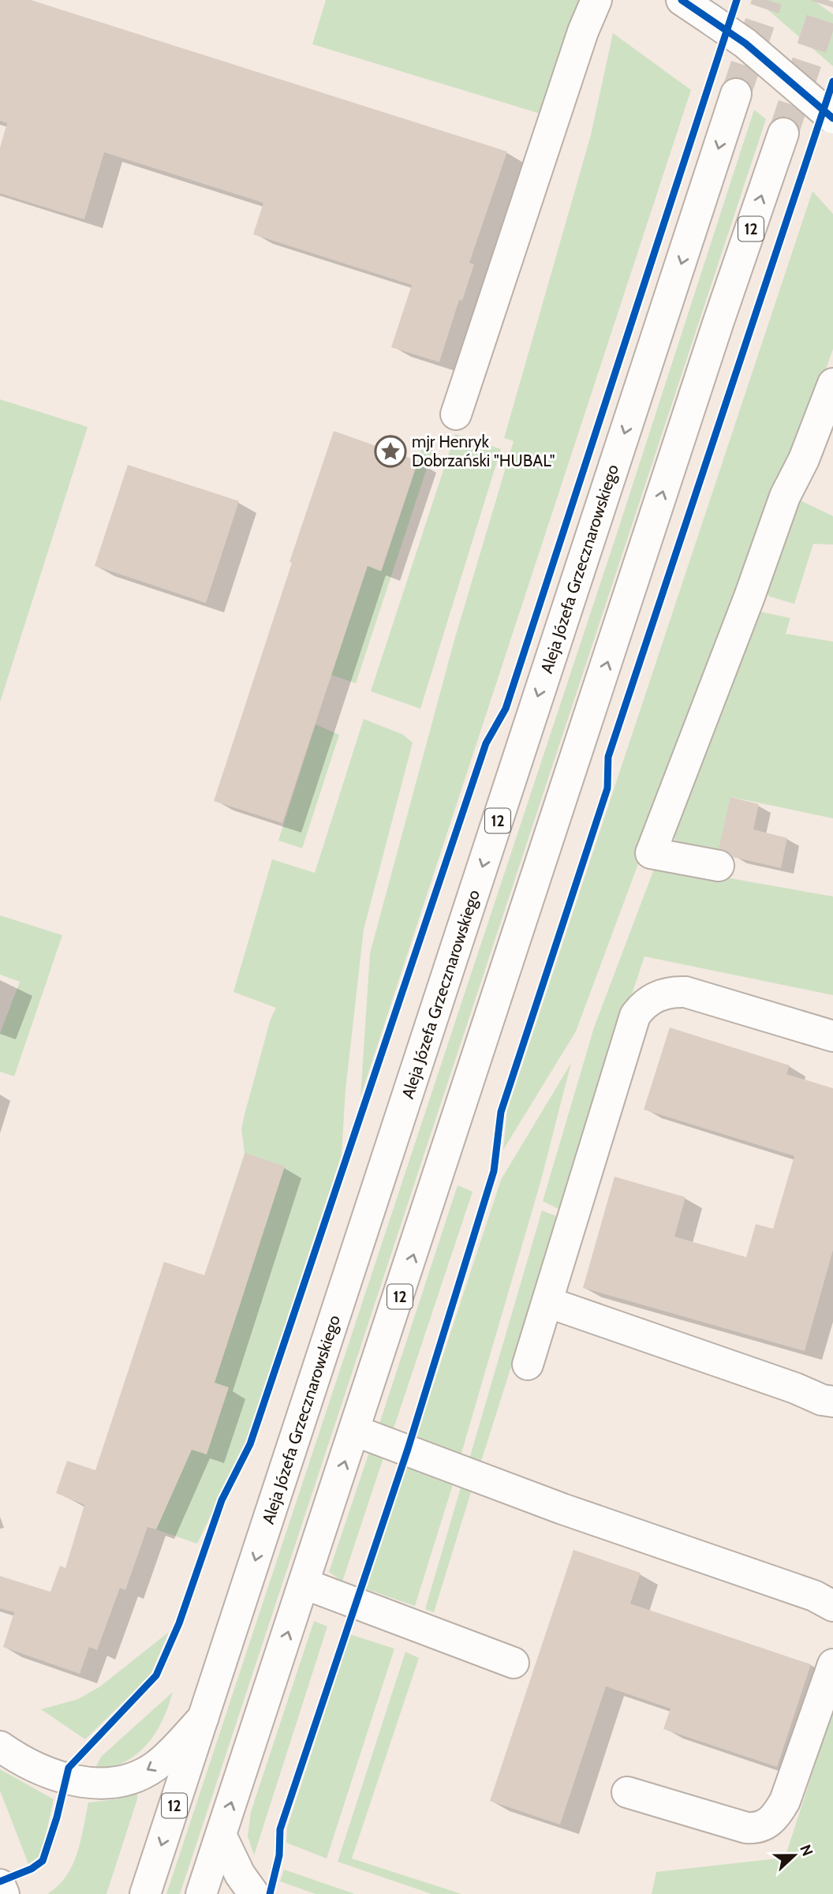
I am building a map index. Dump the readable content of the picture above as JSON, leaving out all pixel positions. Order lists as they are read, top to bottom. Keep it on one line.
{"streets":{"main road":["12","Aleja Józefa Grzecznarowskiego"]},"places":{"place":["mjr Henryk Dobrzański \"HUBAL\""]},"north":"right"}
